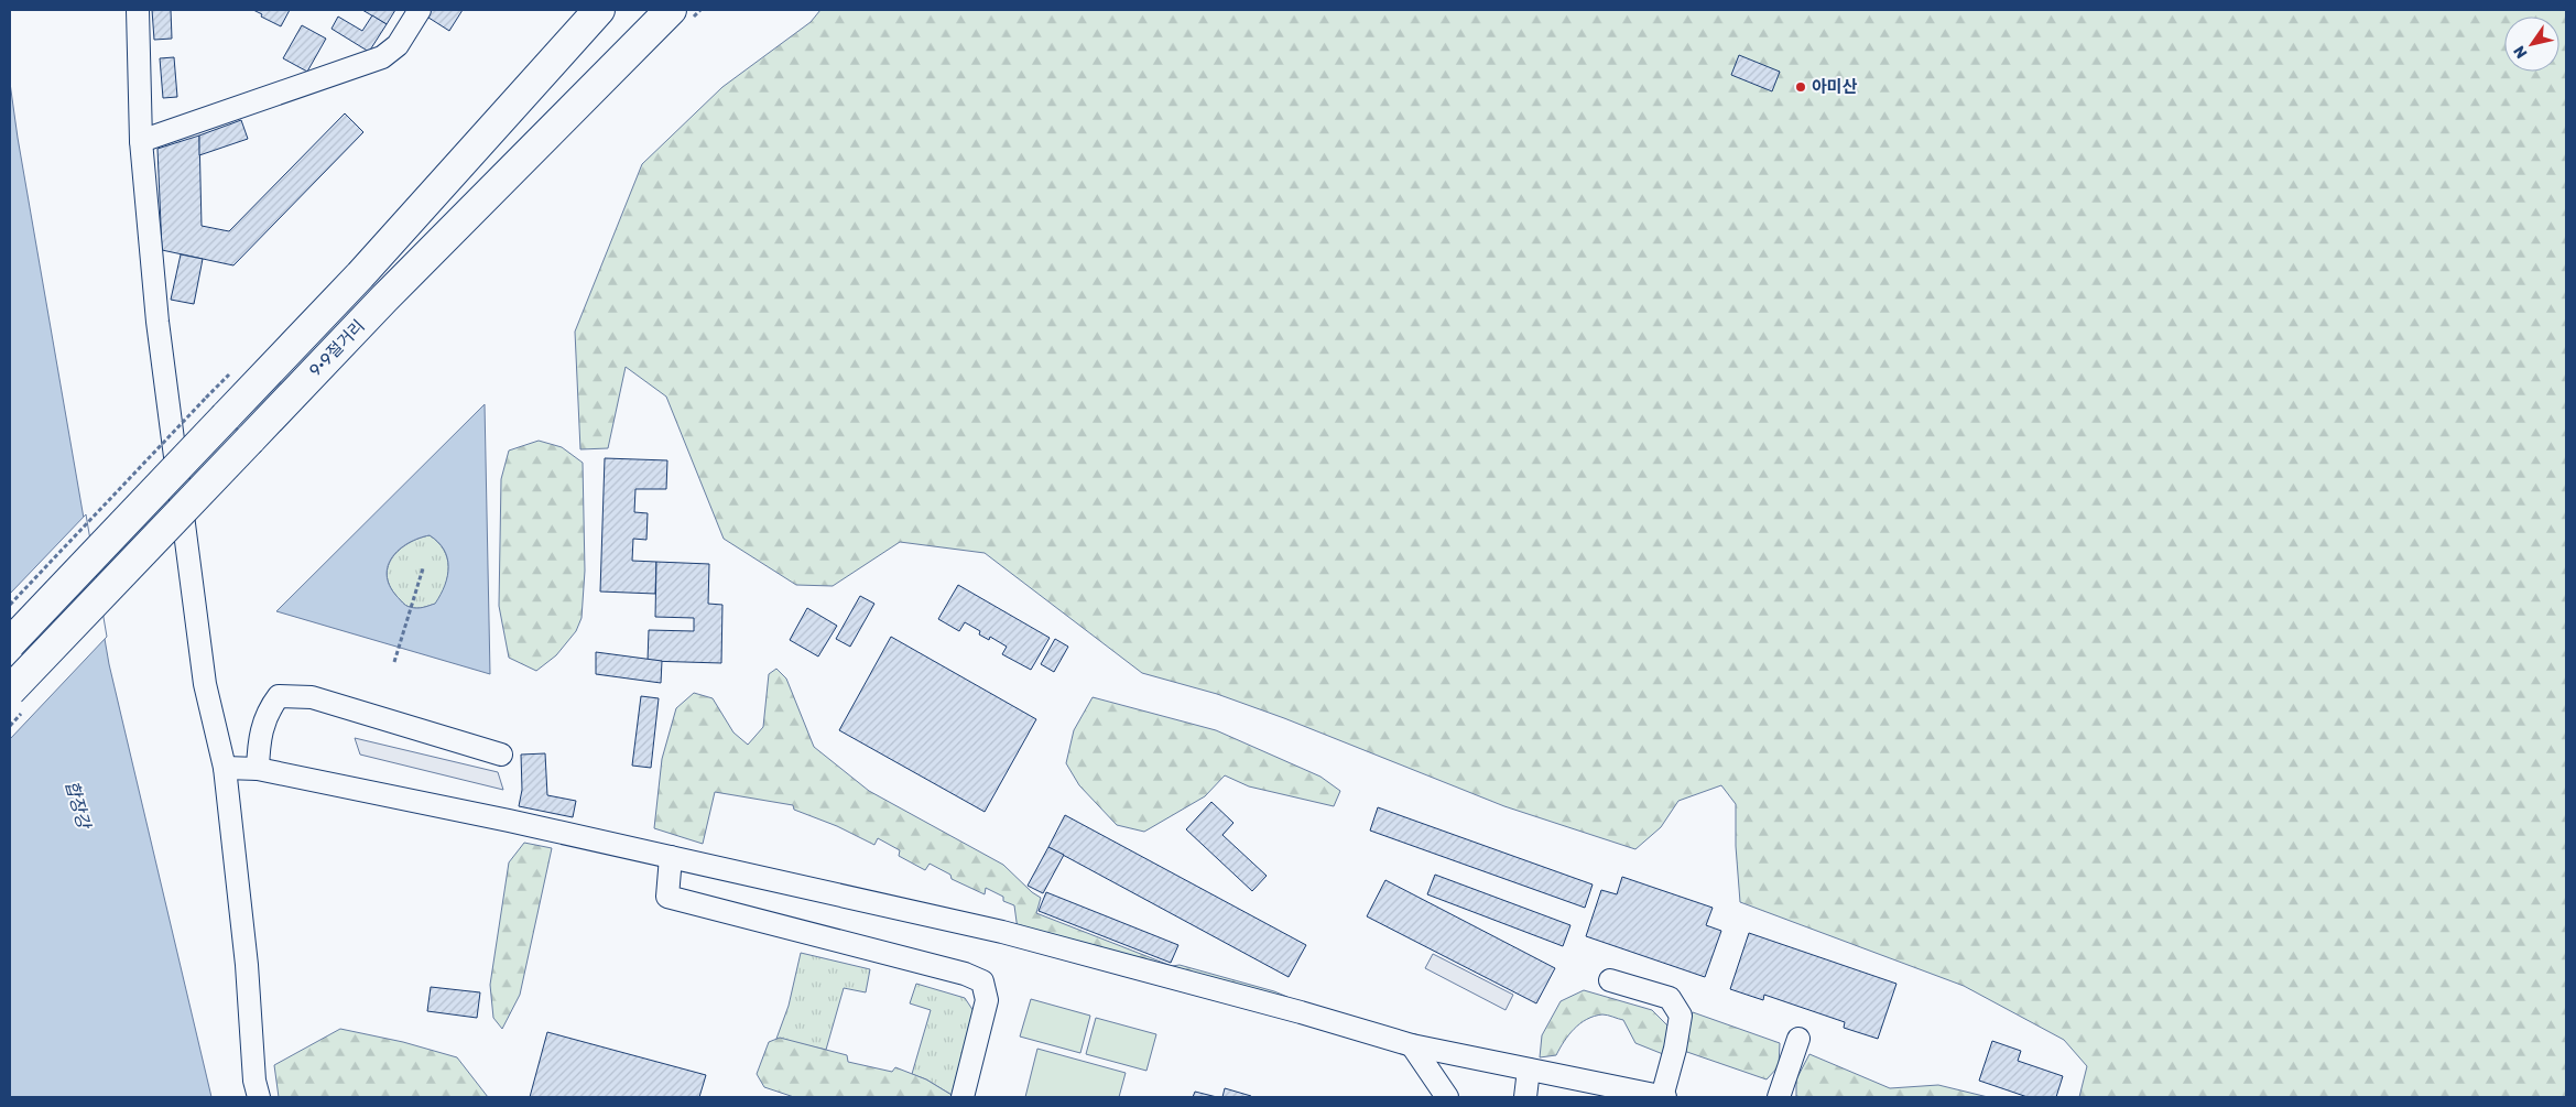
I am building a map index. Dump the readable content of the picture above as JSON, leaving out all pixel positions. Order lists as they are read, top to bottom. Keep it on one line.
{"streets":{"highway":["9·9절거리"]},"water":["합장강"],"places":["아미산"],"north":"bottom left"}
